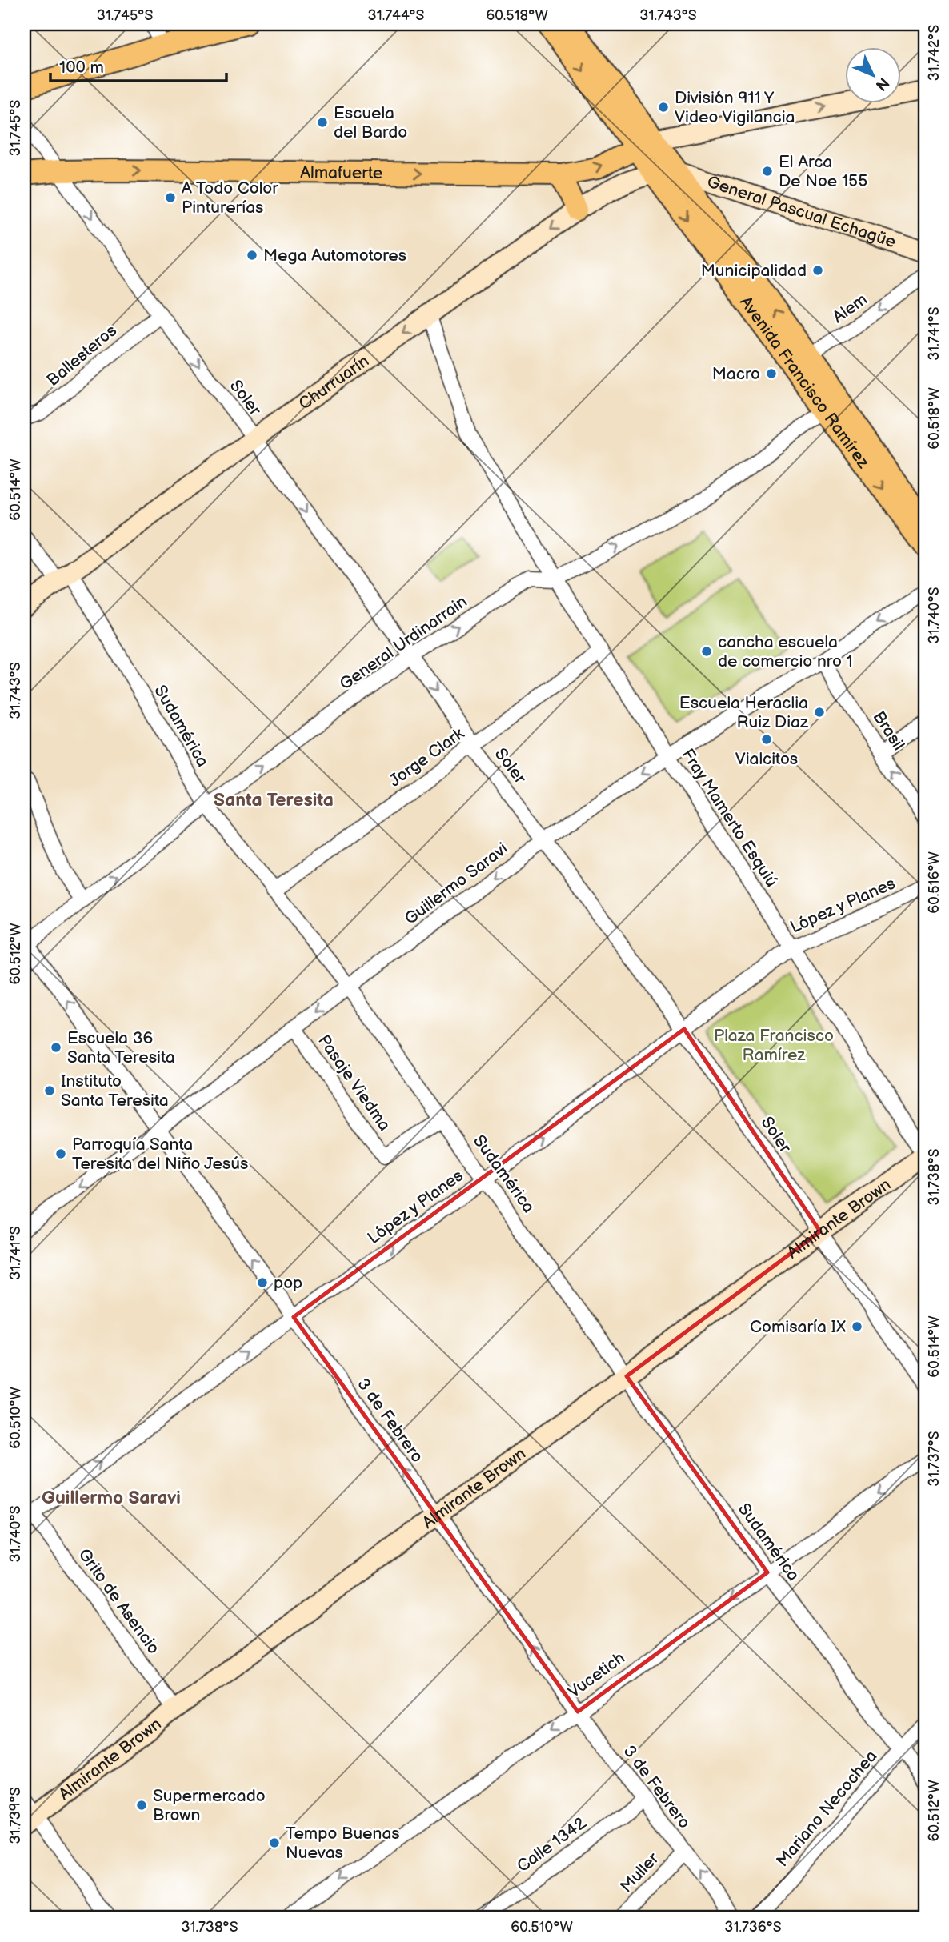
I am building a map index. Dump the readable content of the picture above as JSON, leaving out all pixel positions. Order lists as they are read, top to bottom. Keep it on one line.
{"streets":{"main road":["Almafuerte","General Pascual Echagüe","Churruarín","Avenida Francisco Ramírez","Almirante Brown"],"street":["Alem","Ballesteros","Soler","General Urdinarrain","Sudamérica","Brasil","Jorge Clark","Fray Mamerto Esquiú","Guillermo Saravi","López y Planes","Pasaje Viedma","3 de Febrero","Grito de Asencio","Vucetich","Mariano Necochea","Calle 1342","Muller"]},"crossings":[["Almafuerte","Avenida Francisco Ramírez"],["Almafuerte","Soler"],["General Pascual Echagüe","Churruarín"],["General Pascual Echagüe","Avenida Francisco Ramírez"],["Alem","Avenida Francisco Ramírez"],["Ballesteros","Soler"],["Churruarín","Avenida Francisco Ramírez"],["Churruarín","Soler"],["Churruarín","Sudamérica"],["Churruarín","Fray Mamerto Esquiú"],["Avenida Francisco Ramírez","General Urdinarrain"],["Soler","General Urdinarrain"],["Soler","Jorge Clark"],["Soler","Guillermo Saravi"],["Soler","López y Planes"],["Soler","Almirante Brown"],["General Urdinarrain","Sudamérica"],["General Urdinarrain","Fray Mamerto Esquiú"],["General Urdinarrain","3 de Febrero"],["Sudamérica","Jorge Clark"],["Sudamérica","Guillermo Saravi"],["Sudamérica","López y Planes"],["Sudamérica","Pasaje Viedma"],["Sudamérica","Almirante Brown"],["Sudamérica","Vucetich"],["Sudamérica","Mariano Necochea"],["Brasil","Guillermo Saravi"],["Jorge Clark","Fray Mamerto Esquiú"],["Fray Mamerto Esquiú","Guillermo Saravi"],["Fray Mamerto Esquiú","López y Planes"],["Fray Mamerto Esquiú","Almirante Brown"],["Guillermo Saravi","Pasaje Viedma"],["Guillermo Saravi","3 de Febrero"],["López y Planes","3 de Febrero"],["López y Planes","Grito de Asencio"],["Almirante Brown","3 de Febrero"],["Almirante Brown","Grito de Asencio"],["3 de Febrero","Vucetich"],["3 de Febrero","Calle 1342"],["3 de Febrero","Muller"]],"one_way":["Alem","Churruarín","Soler","General Urdinarrain","Brasil","Guillermo Saravi","López y Planes","3 de Febrero","Vucetich"],"districts":["Santa Teresita","Guillermo Saravi"],"parks":["Plaza Francisco Ramírez"],"places":["División 911 Y Video Vigilancia","Escuela del Bardo","El Arca De Noe 155","A Todo Color Pinturerías","Mega Automotores","Municipalidad","Macro","cancha escuela de comercio nro 1","Escuela Heraclia Ruiz Diaz","Vialcitos","Escuela 36 Santa Teresita","Instituto Santa Teresita","Parroquía Santa Teresita del Niño Jesús","pop","Comisaría IX","Supermercado Brown","Tempo Buenas Nuevas"],"scale_bar":"100 m","north":"bottom right","coordinates":["31.745°S","31.744°S","60.518°W","31.743°S","31.742°S","31.741°S","60.514°W","31.740°S","60.516°W","60.512°W","31.738°S","60.510°W","31.737°S","31.739°S","31.736°S"]}
